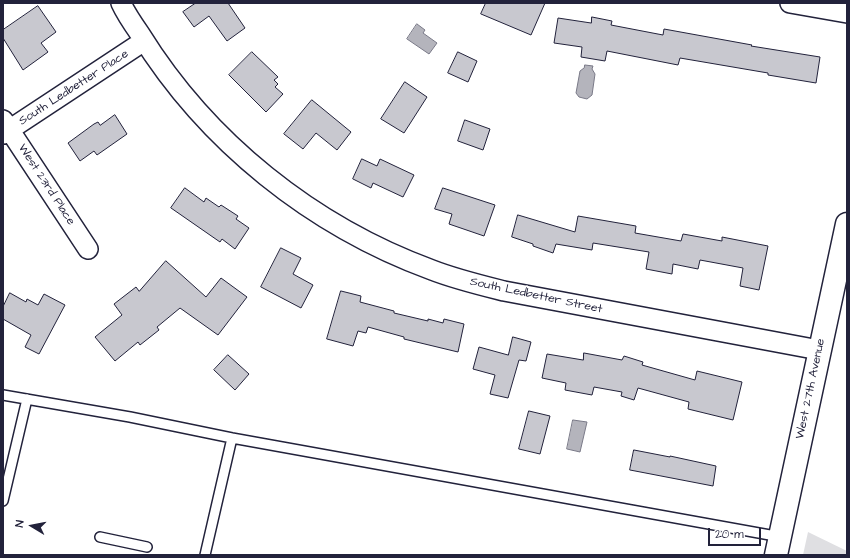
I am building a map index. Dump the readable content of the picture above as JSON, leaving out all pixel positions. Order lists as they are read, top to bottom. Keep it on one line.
{"streets":{"main road":["West 27th Avenue"],"street":["South Ledbetter Place","West 23rd Place","South Ledbetter Street"]},"crossings":[["South Ledbetter Place","West 23rd Place"],["South Ledbetter Place","South Ledbetter Street"],["South Ledbetter Street","West 27th Avenue"]],"scale_bar":"20 m","north":"left"}
